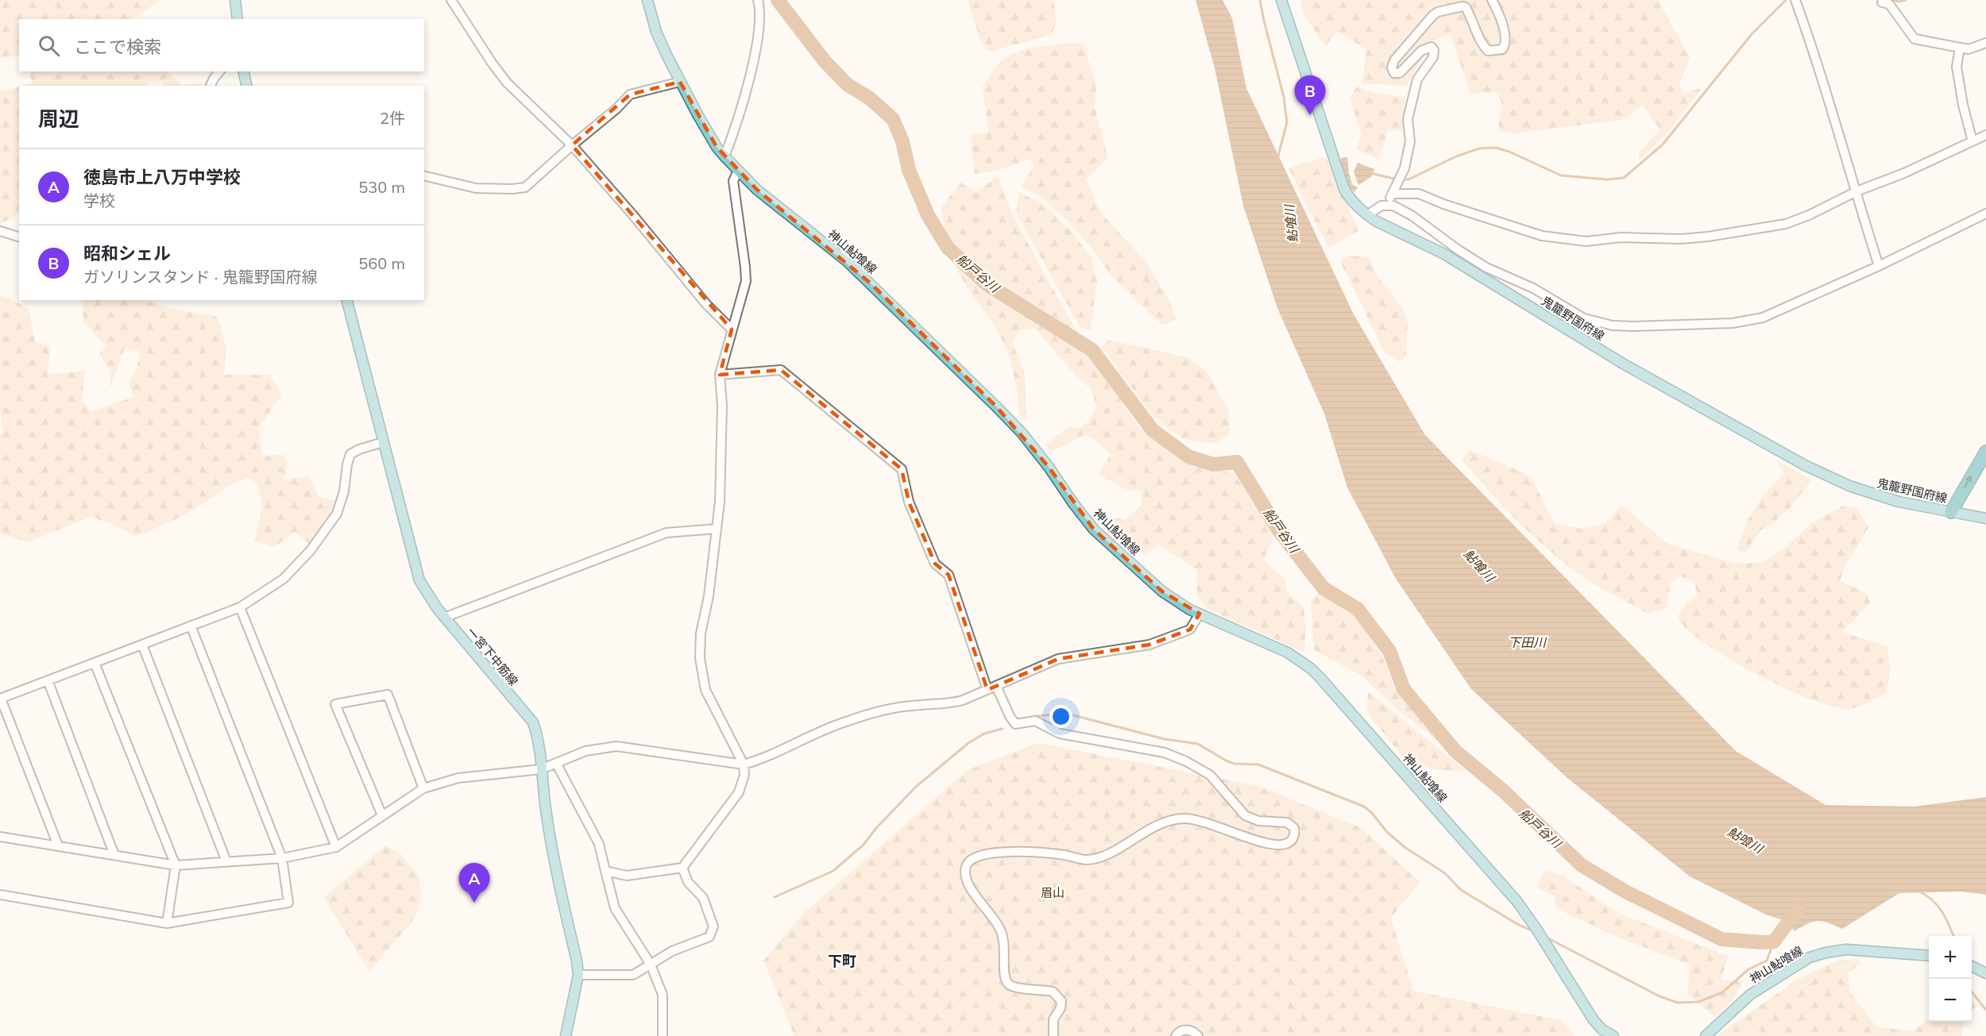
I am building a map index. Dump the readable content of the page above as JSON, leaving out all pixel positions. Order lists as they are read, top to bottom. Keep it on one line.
{"streets":{"main road":["神山鮎喰線","鬼籠野国府線","一宮下中筋線"]},"districts":["下町"],"water":["鮎喰川","船戸谷川","下田川"],"parks":["眉山"],"page":{"search":"ここで検索","pins":["B","A"],"heading":["周辺","2件"],"list":[{"mark":"A","name":"徳島市上八万中学校","note":"学校","value":"530 m"},{"mark":"B","name":"昭和シェル","note":"ガソリンスタンド · 鬼籠野国府線","value":"560 m"}],"map_buttons":["+","−"]}}
